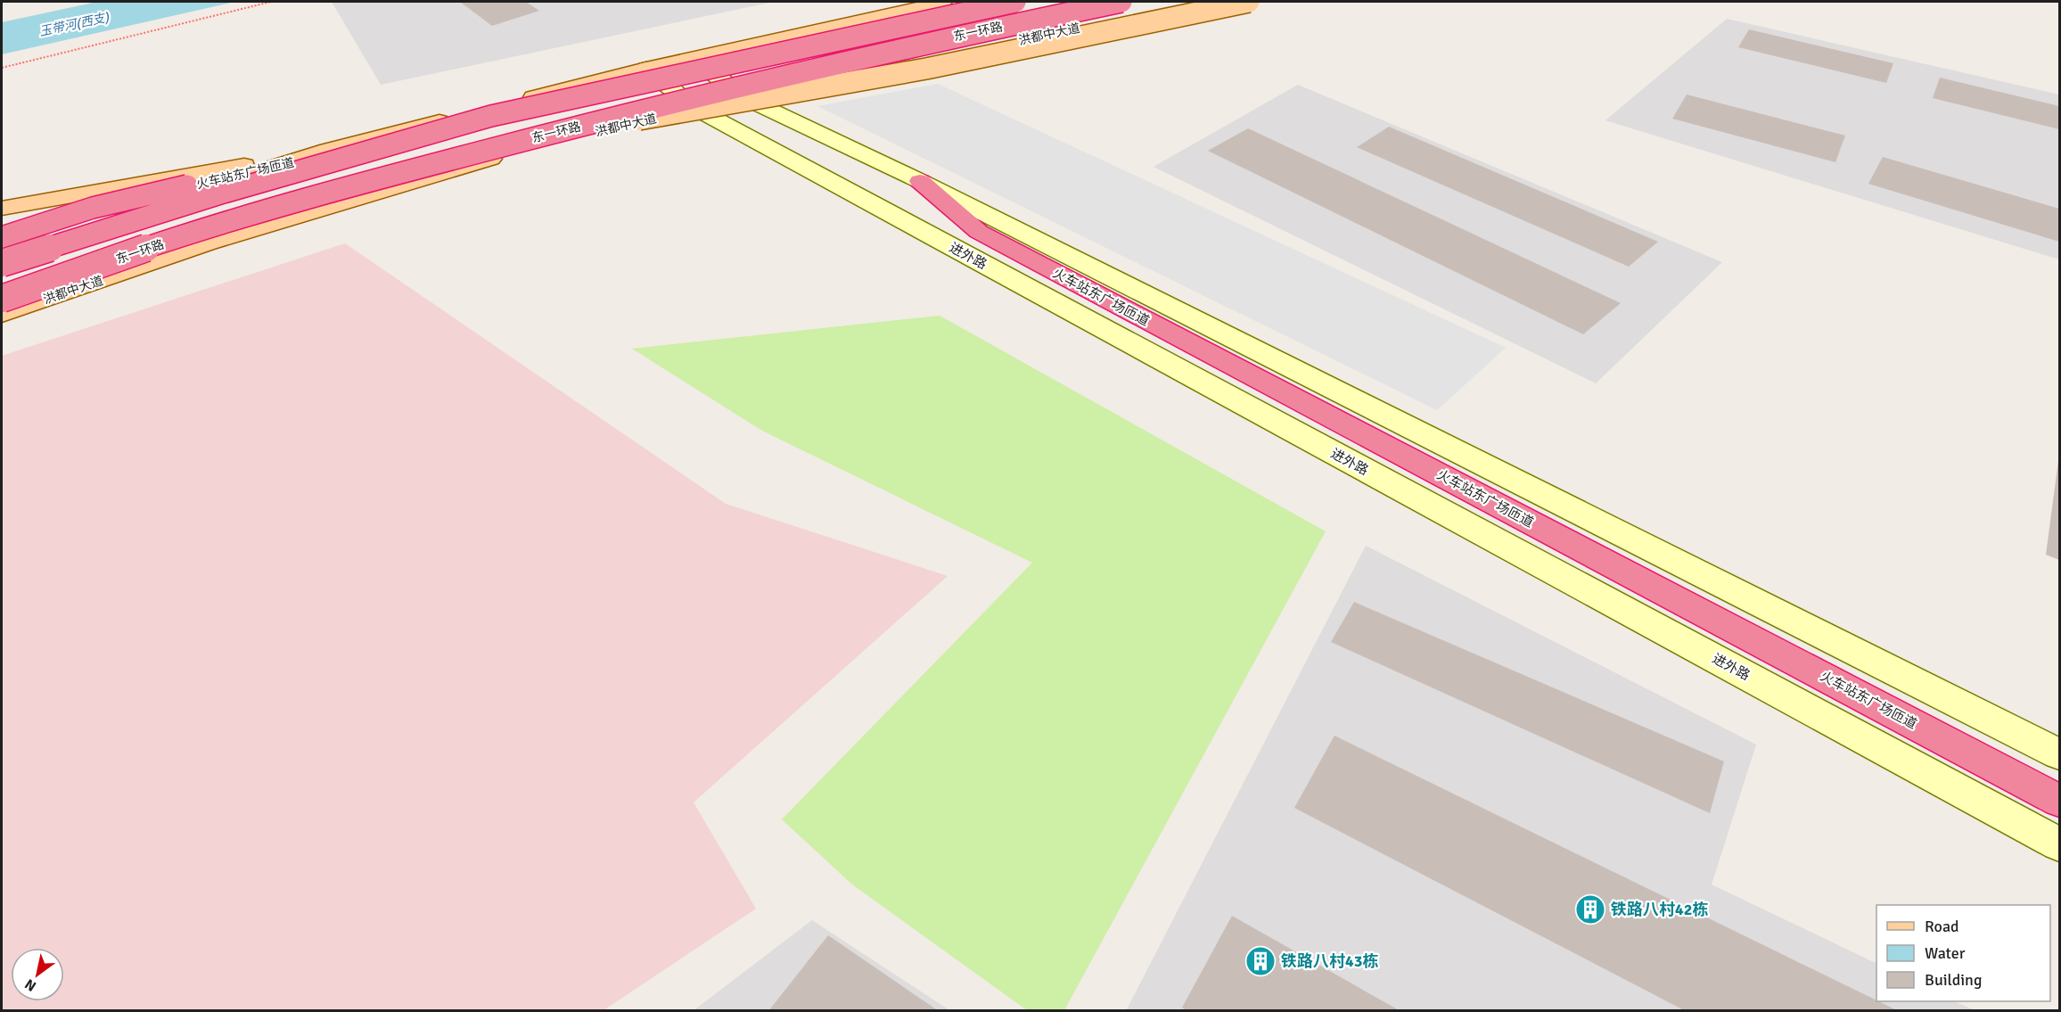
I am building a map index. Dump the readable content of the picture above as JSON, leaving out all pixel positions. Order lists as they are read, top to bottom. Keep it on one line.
{"streets":{"highway":["东一环路","火车站东广场匝道"],"main road":["洪都中大道"],"street":["进外路"]},"crossings":[["东一环路","火车站东广场匝道"],["洪都中大道","进外路"]],"water":["玉带河(西支)"],"places":{"building":["铁路八村42栋","铁路八村43栋"]},"legend":["Road","Water","Building"],"north":"bottom left"}
